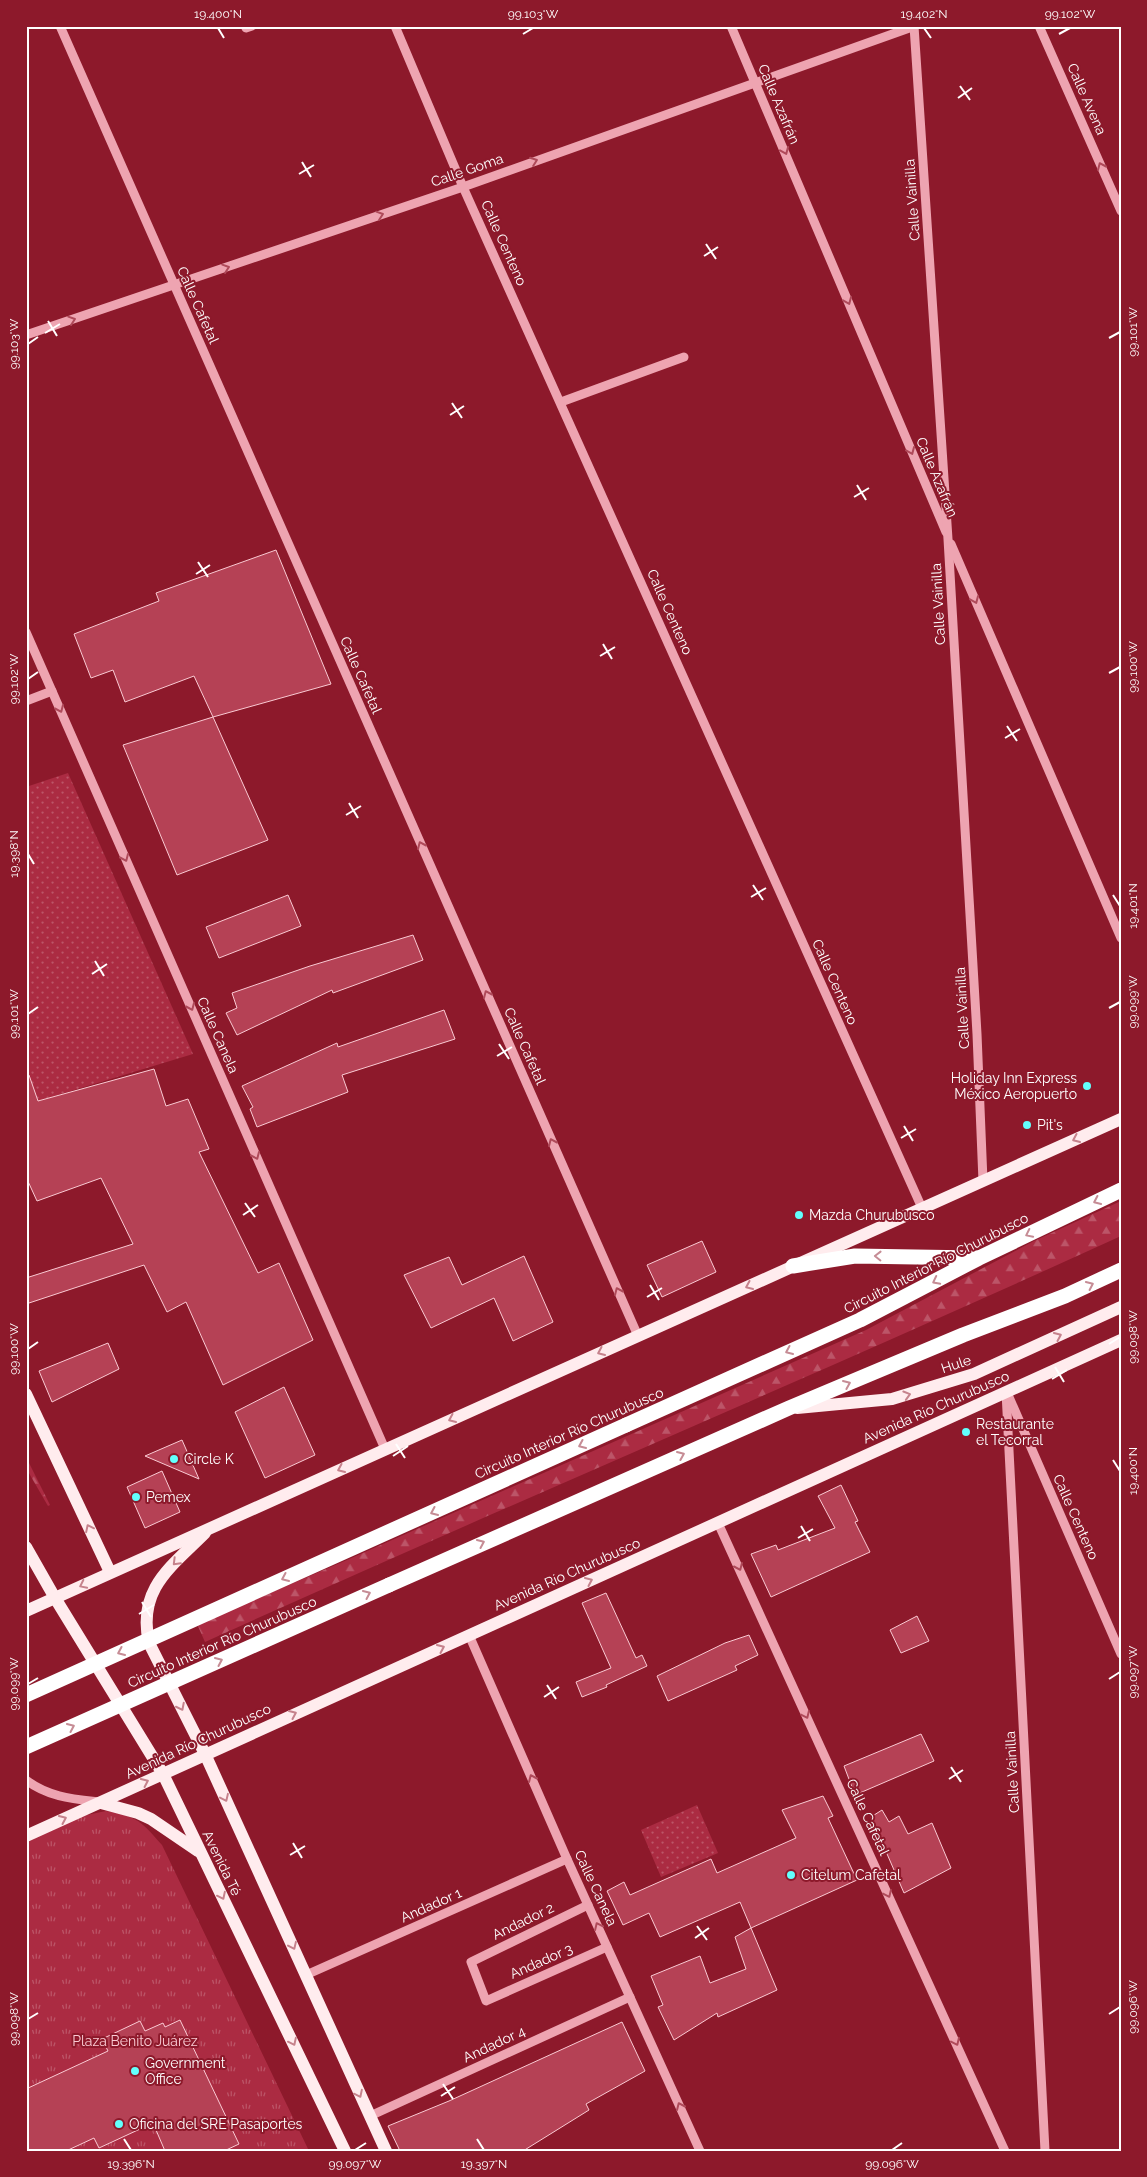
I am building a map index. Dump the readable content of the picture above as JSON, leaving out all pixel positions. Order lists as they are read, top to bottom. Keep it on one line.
{"streets":{"highway":["Circuito Interior Río Churubusco"],"main road":["Hule","Avenida Río Churubusco","Avenida Té"],"street":["Calle Avena","Calle Azafrán","Calle Goma","Calle Vainilla","Calle Centeno","Calle Cafetal","Calle Canela","Andador 1","Andador 2","Andador 3","Andador 4"]},"crossings":[["Calle Azafrán","Calle Goma"],["Calle Azafrán","Calle Vainilla"],["Calle Goma","Calle Vainilla"],["Calle Goma","Calle Centeno"],["Calle Goma","Calle Cafetal"],["Calle Vainilla","Calle Centeno"],["Calle Vainilla","Avenida Río Churubusco"],["Calle Centeno","Avenida Río Churubusco"],["Calle Cafetal","Avenida Río Churubusco"],["Calle Canela","Avenida Río Churubusco"],["Calle Canela","Andador 1"],["Calle Canela","Andador 2"],["Calle Canela","Andador 3"],["Calle Canela","Andador 4"],["Circuito Interior Río Churubusco","Hule"],["Avenida Río Churubusco","Avenida Té"],["Avenida Té","Andador 1"],["Avenida Té","Andador 4"],["Andador 2","Andador 3"]],"one_way":["Calle Avena","Calle Azafrán","Calle Goma","Hule","Avenida Río Churubusco"],"parks":["Plaza Benito Juárez"],"places":["Holiday Inn Express México Aeropuerto","Pit's","Mazda Churubusco","Restaurante el Tecorral","Circle K","Pemex","Citelum Cafetal","Government Office","Oficina del SRE Pasaportes"],"coordinates":["19.400°N","99.103°W","19.402°N","99.102°W","99.101°W","99.100°W","19.398°N","19.401°N","99.099°W","99.098°W","99.097°W","99.096°W","19.396°N","19.397°N"]}
